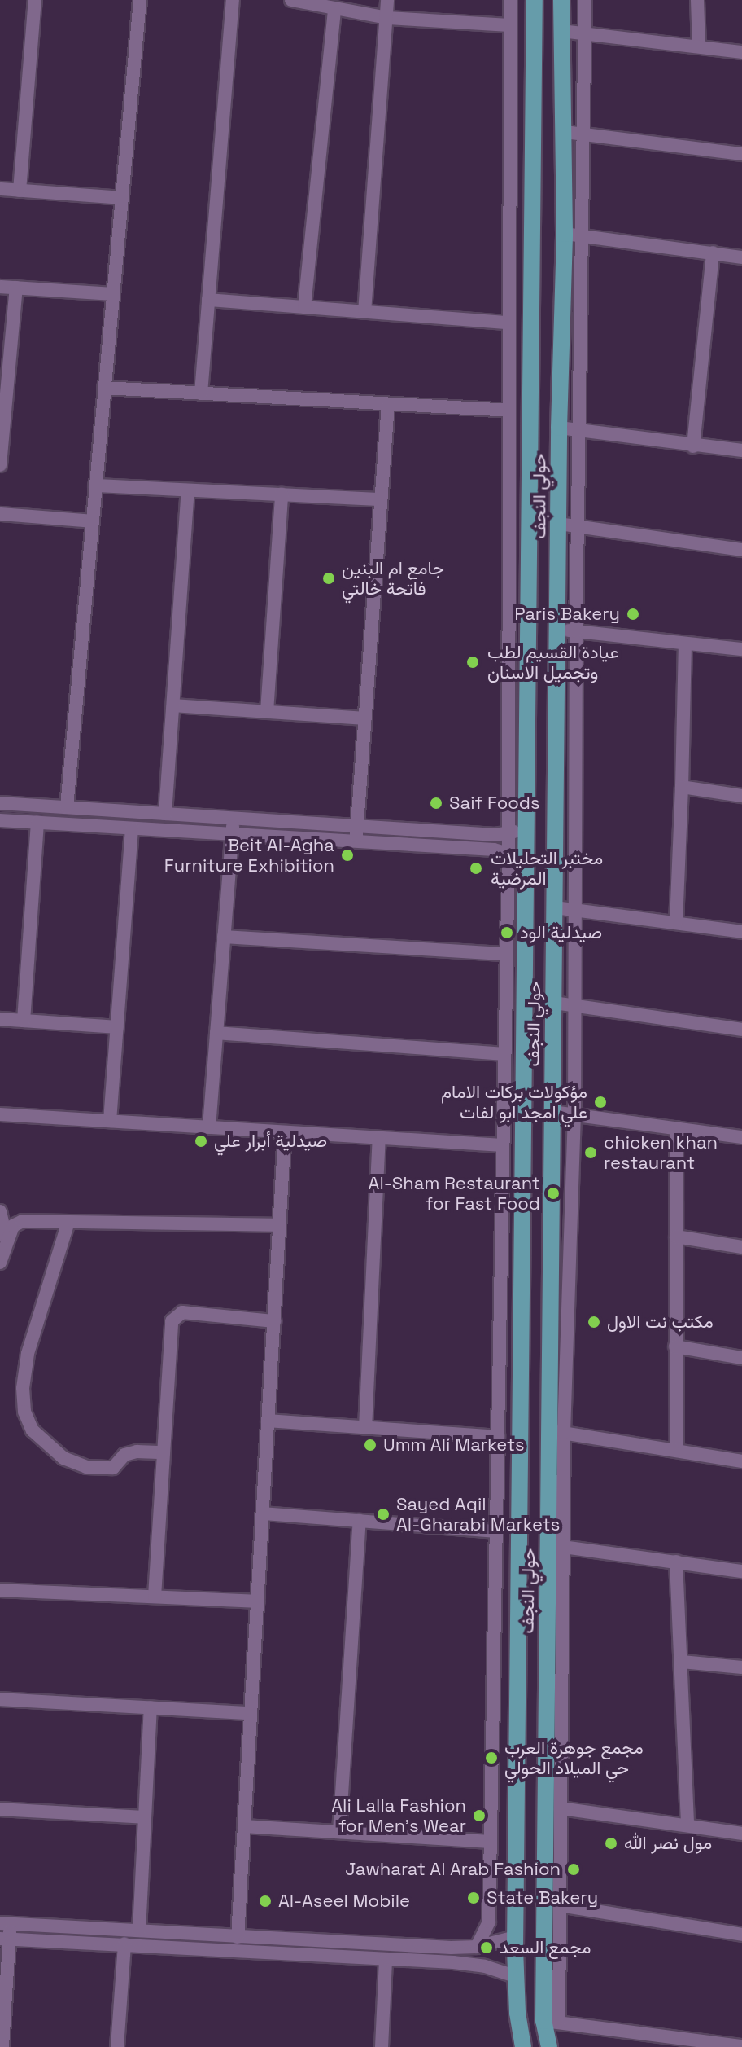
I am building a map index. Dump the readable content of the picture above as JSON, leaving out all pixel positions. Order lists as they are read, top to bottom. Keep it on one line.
{"streets":{"main road":["حولي النجف"]},"places":["جامع ام البنين فاتحة خالتي","Paris Bakery","عيادة القسيم لطب وتجميل الاسنان","Saif Foods","Beit Al-Agha Furniture Exhibition","مختبر التحليلات المرضية","صيدلية الود","مؤكولات بركات الامام علي امجد ابو لفات","صيدلية أبرار علي","chicken khan restaurant","Al-Sham Restaurant for Fast Food","مكتب نت الاول","Umm Ali Markets","Sayed Aqil Al-Gharabi Markets","مجمع جوهرة العرب حي الميلاد الحولي","Ali Lalla Fashion for Men's Wear","مول نصر الله","Jawharat Al Arab Fashion","State Bakery","Al-Aseel Mobile","مجمع السعد"]}
